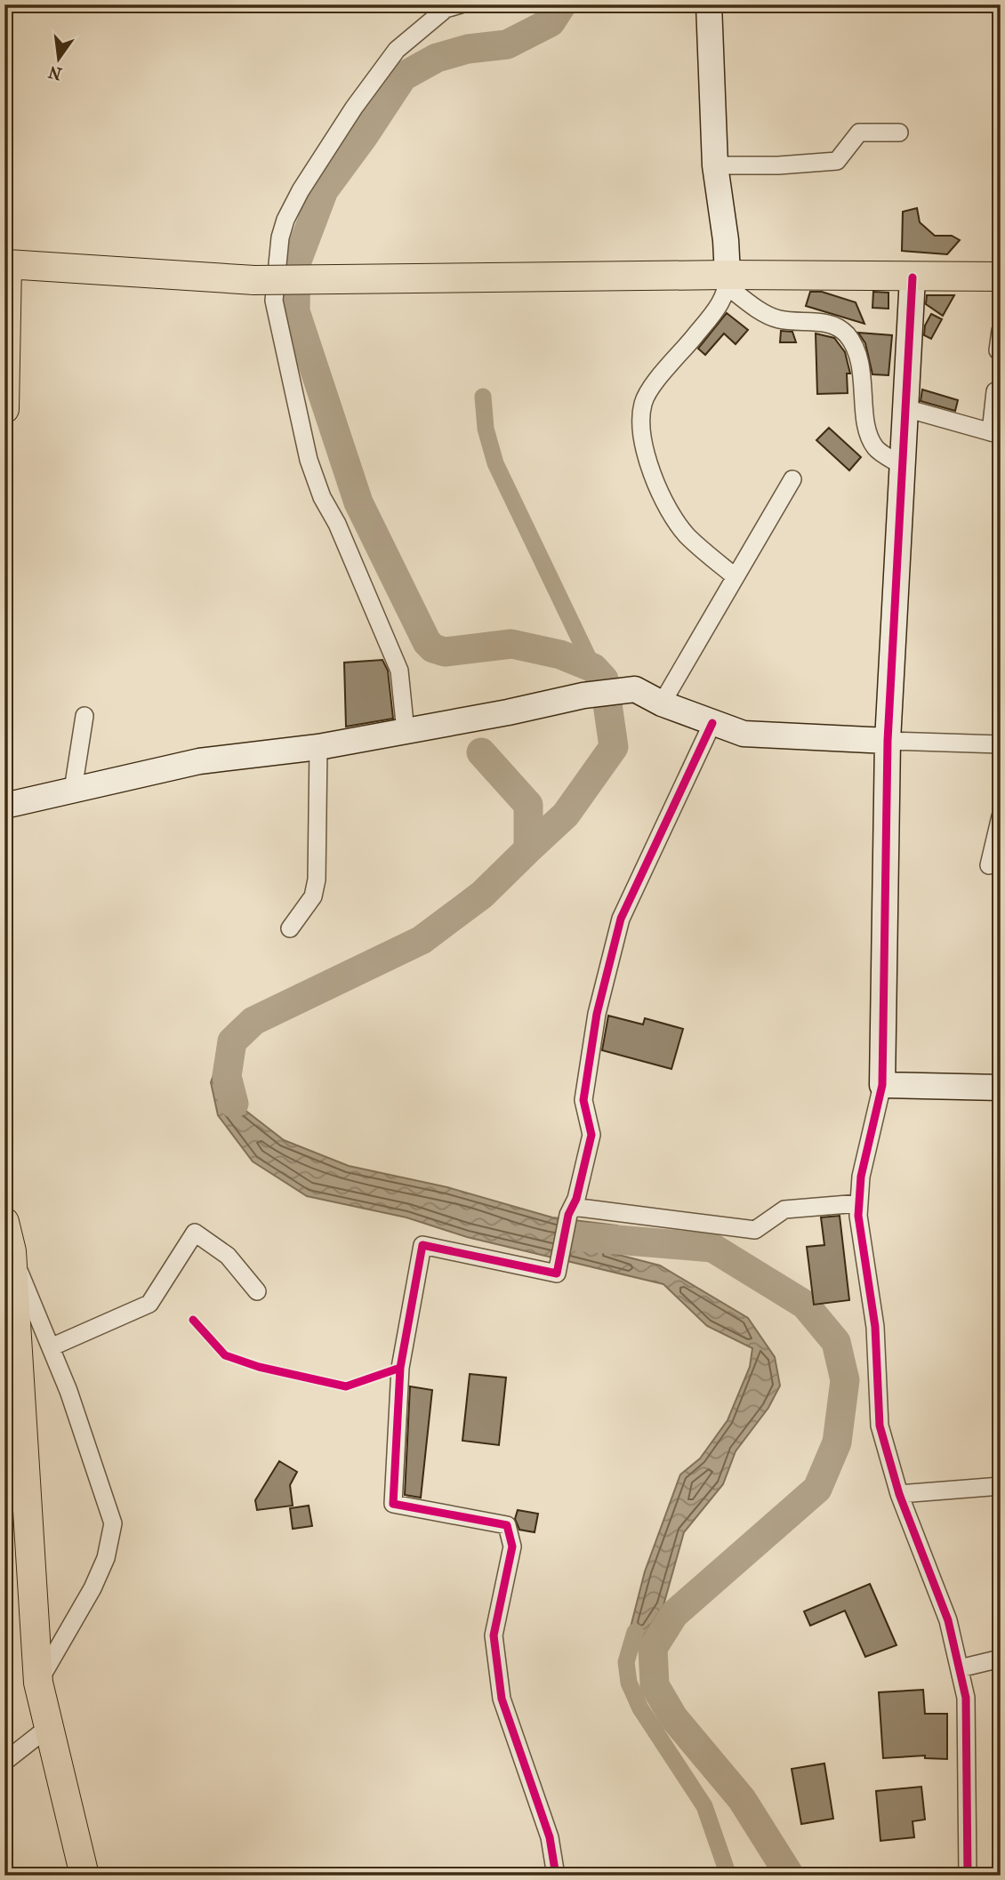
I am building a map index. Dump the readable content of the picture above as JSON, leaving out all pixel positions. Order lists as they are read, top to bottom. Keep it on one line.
{"north":"bottom"}
